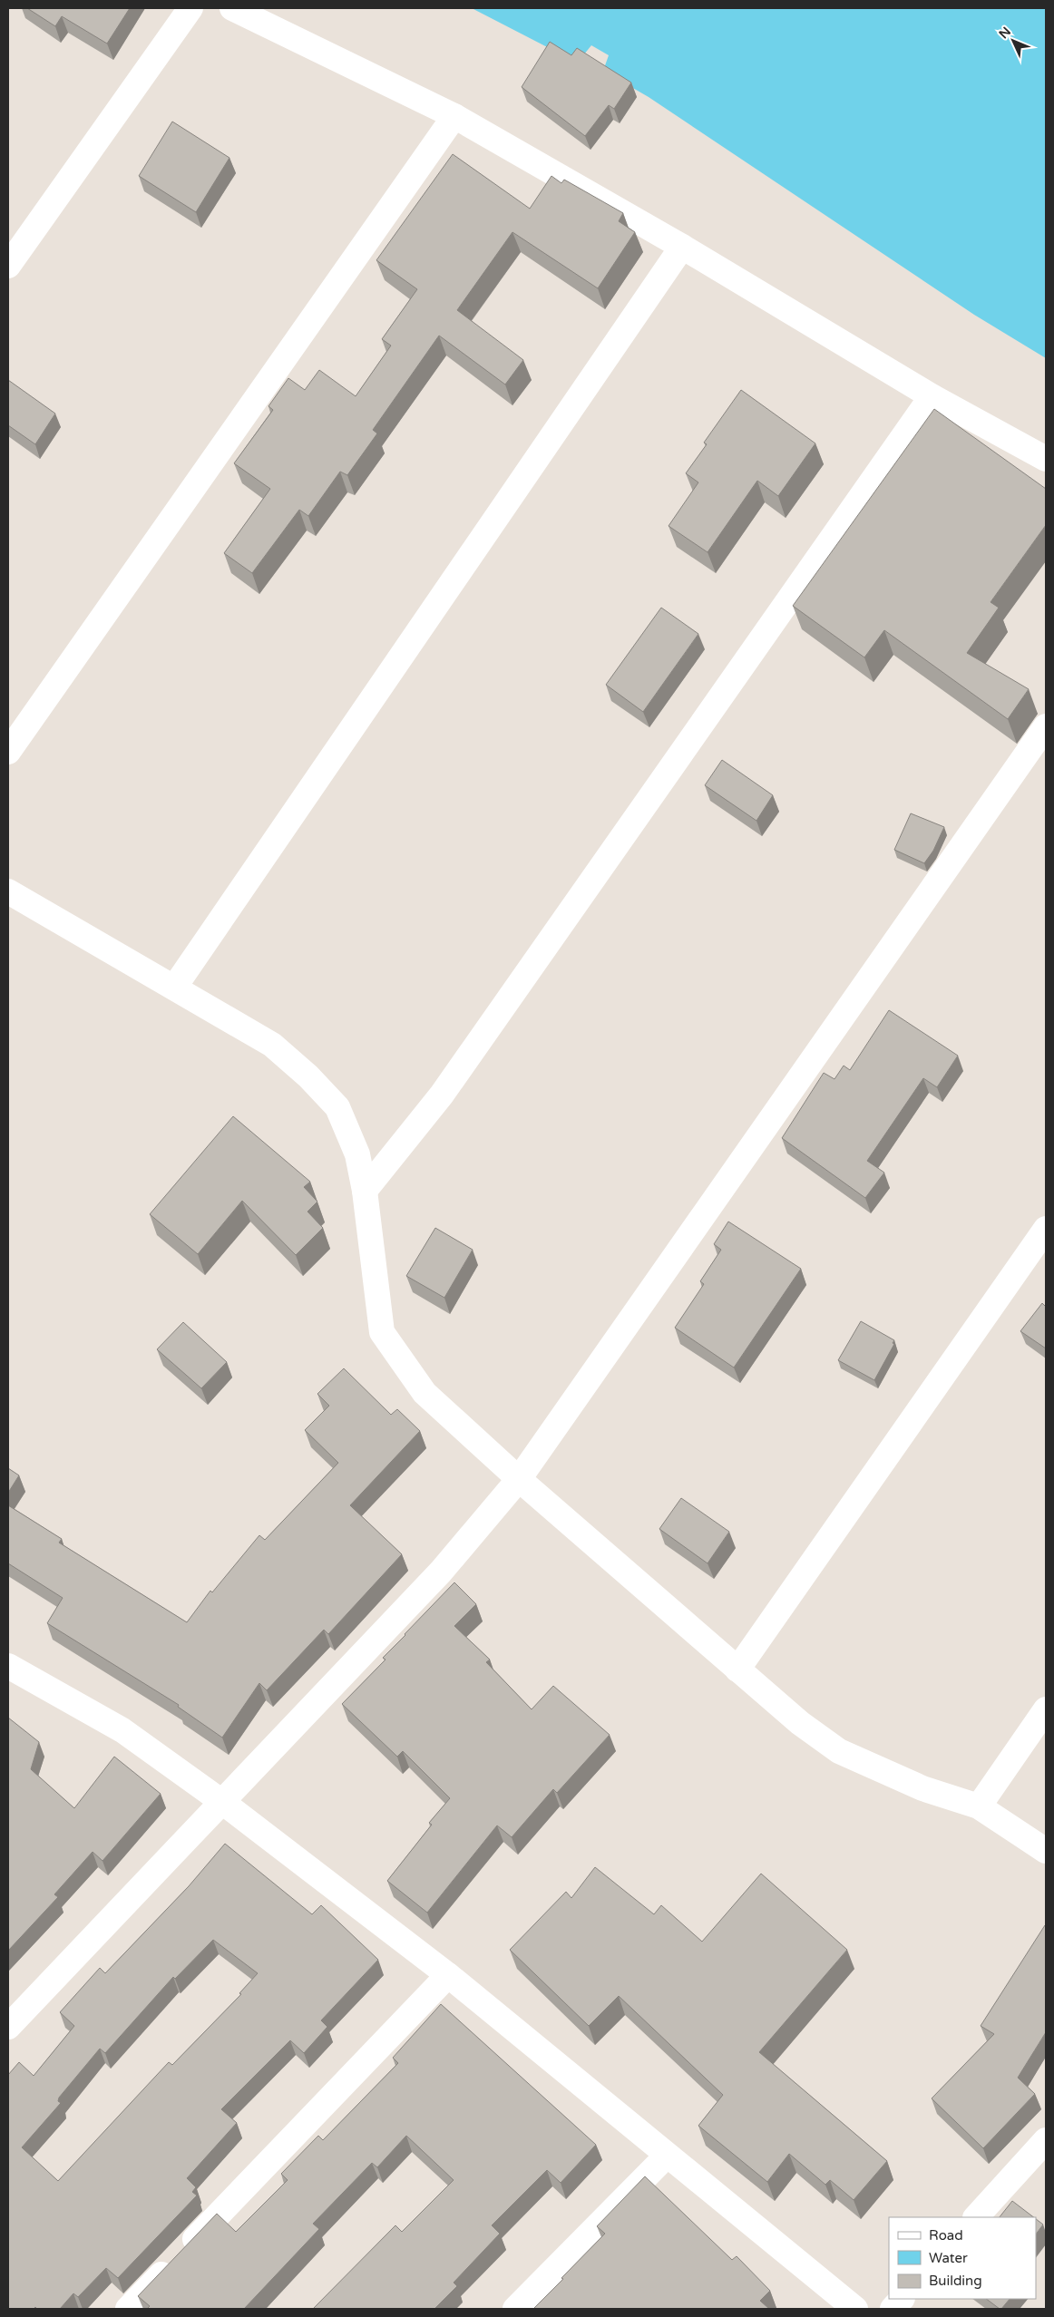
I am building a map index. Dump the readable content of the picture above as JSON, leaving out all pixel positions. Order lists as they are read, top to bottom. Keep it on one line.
{"legend":["Road","Water","Building"],"north":"top left"}
